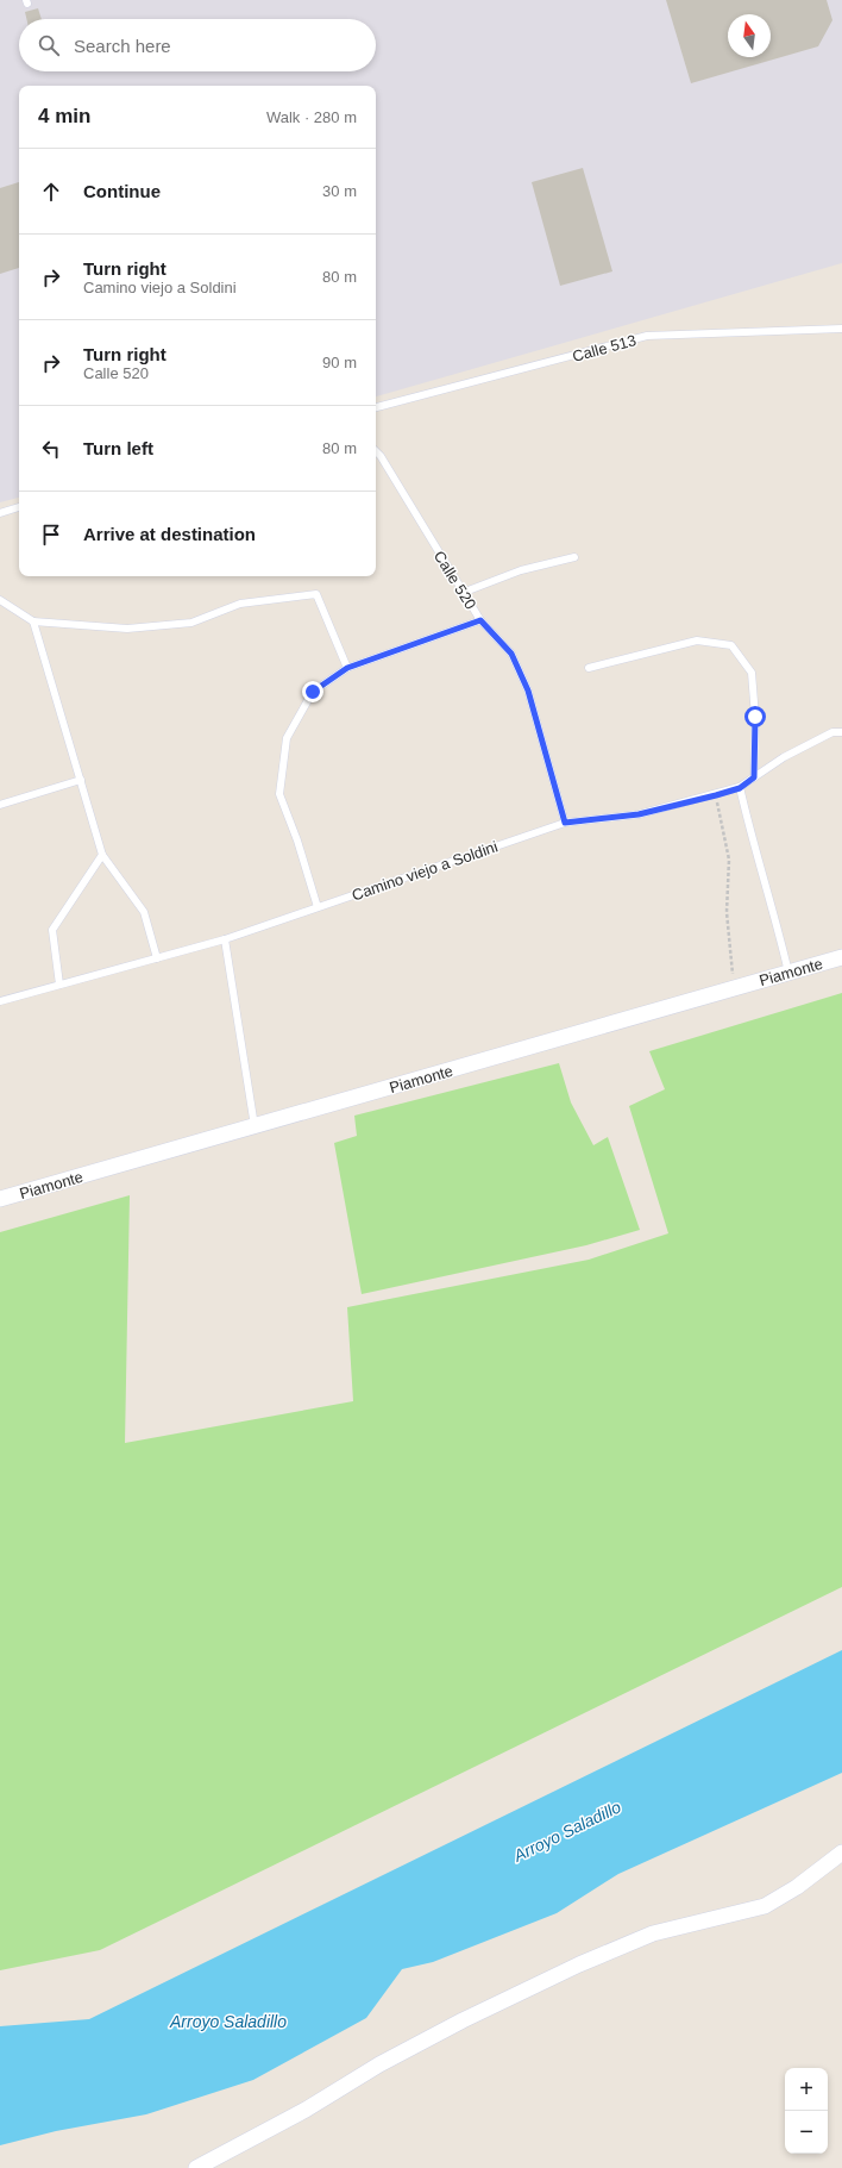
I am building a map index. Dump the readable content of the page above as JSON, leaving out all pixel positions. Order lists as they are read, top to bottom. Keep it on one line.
{"streets":{"street":["Piamonte"],"lane":["Calle 513","Calle 520","Camino viejo a Soldini"]},"crossings":[["Calle 520","Camino viejo a Soldini"]],"water":["Arroyo Saladillo"],"north":"top","page":{"search":"Search here","heading":["4 min","Walk · 280 m"],"list":[["Continue","30 m"],["Turn right","Camino viejo a Soldini","80 m"],["Turn right","Calle 520","90 m"],["Turn left","80 m"],"Arrive at destination"],"map_buttons":["+","−"]}}
